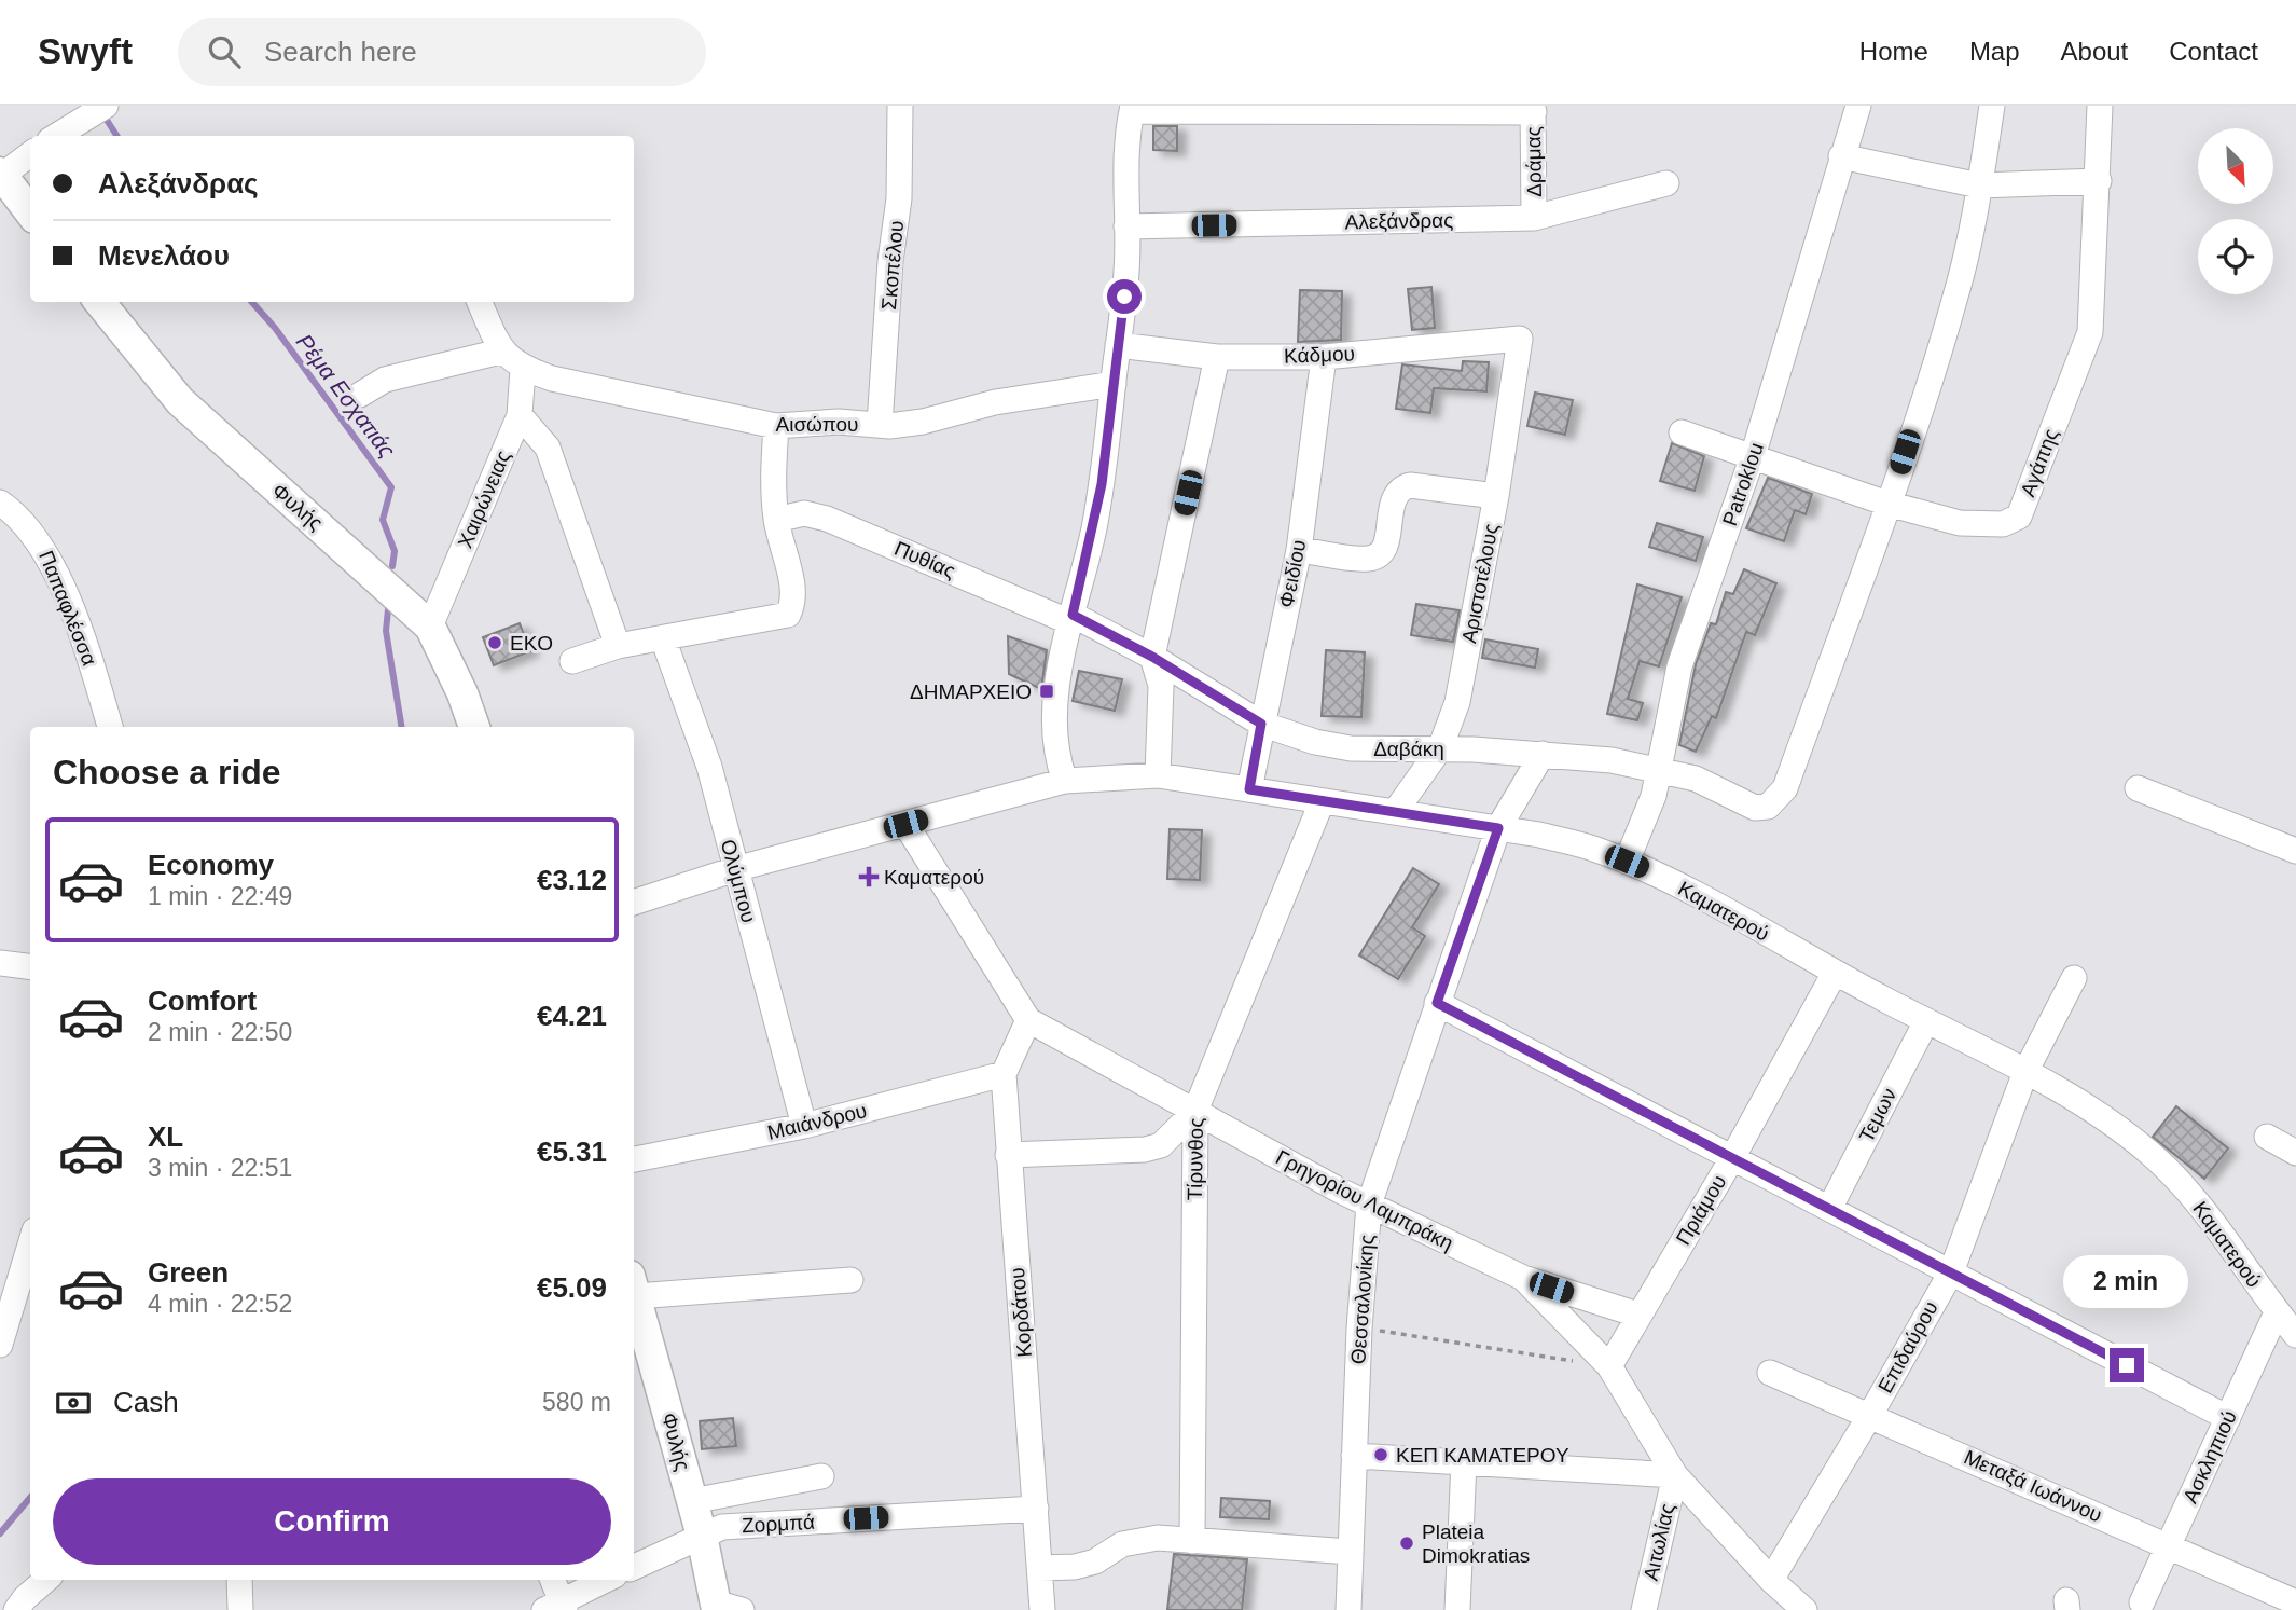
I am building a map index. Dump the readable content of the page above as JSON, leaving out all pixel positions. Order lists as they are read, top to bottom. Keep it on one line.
{"streets":{"main road":["Φυλής"],"street":["Δράμας","Αλεξάνδρας","Σκοπέλου","Κάδμου","Αισώπου","Αγάπης","Patroklou","Χαιρώνειας","Πυθίας","Φειδίου","Αριστοτέλους","Παπαφλέσσα","Δαβάκη","Ολύμπου","Καματερού","Τεμων","Μαιάνδρου","Τίρυνθος","Γρηγορίου Λαμπράκη","Πριάμου","Θεσσαλονίκης","Κορδάτου","Επιδαύρου","Ασκληπιού","Μεταξά Ιωάννου","Ζορμπά","Αιτωλίας"]},"crossings":[["Δράμας","Αλεξάνδρας"],["Σκοπέλου","Αισώπου"],["Κάδμου","Φειδίου"],["Κάδμου","Αριστοτέλους"],["Αισώπου","Χαιρώνειας"],["Αγάπης","Patroklou"],["Αγάπης","Δαβάκη"],["Patroklou","Δαβάκη"],["Patroklou","Καματερού"],["Χαιρώνειας","Φυλής"],["Φυλής","Ζορμπά"],["Πυθίας","Δαβάκη"],["Φειδίου","Δαβάκη"],["Φειδίου","Καματερού"],["Αριστοτέλους","Δαβάκη"],["Αριστοτέλους","Καματερού"],["Δαβάκη","Θεσσαλονίκης"],["Ολύμπου","Καματερού"],["Ολύμπου","Μαιάνδρου"],["Καματερού","Τεμων"],["Καματερού","Τίρυνθος"],["Καματερού","Γρηγορίου Λαμπράκη"],["Καματερού","Πριάμου"],["Καματερού","Θεσσαλονίκης"],["Καματερού","Επιδαύρου"],["Καματερού","Ασκληπιού"],["Μαιάνδρου","Κορδάτου"],["Τίρυνθος","Γρηγορίου Λαμπράκη"],["Γρηγορίου Λαμπράκη","Πριάμου"],["Γρηγορίου Λαμπράκη","Θεσσαλονίκης"],["Γρηγορίου Λαμπράκη","Κορδάτου"],["Γρηγορίου Λαμπράκη","Επιδαύρου"],["Γρηγορίου Λαμπράκη","Αιτωλίας"],["Κορδάτου","Ζορμπά"],["Επιδαύρου","Μεταξά Ιωάννου"],["Ασκληπιού","Μεταξά Ιωάννου"]],"water":["Ρέμα Εσχατιάς"],"places":{"other":["EKO","ΚΕΠ ΚΑΜΑΤΕΡΟΥ","Plateia Dimokratias"],"transit":["ΔΗΜΑΡΧΕΙΟ"],"health":["Καματερού"]},"north":"bottom right","page":{"header":"Swyft","search":"Search here","nav":["Home","Map","About","Contact"],"banner":["Αλεξάνδρας","Μενελάου"],"heading":"Choose a ride","list":[{"name":"Economy","note":"1 min · 22:49","value":"€3.12"},{"name":"Comfort","note":"2 min · 22:50","value":"€4.21"},{"name":"XL","note":"3 min · 22:51","value":"€5.31"},{"name":"Green","note":"4 min · 22:52","value":"€5.09"}],"bubble":"2 min","pay":["Cash","580 m"],"buttons":"Confirm"}}
